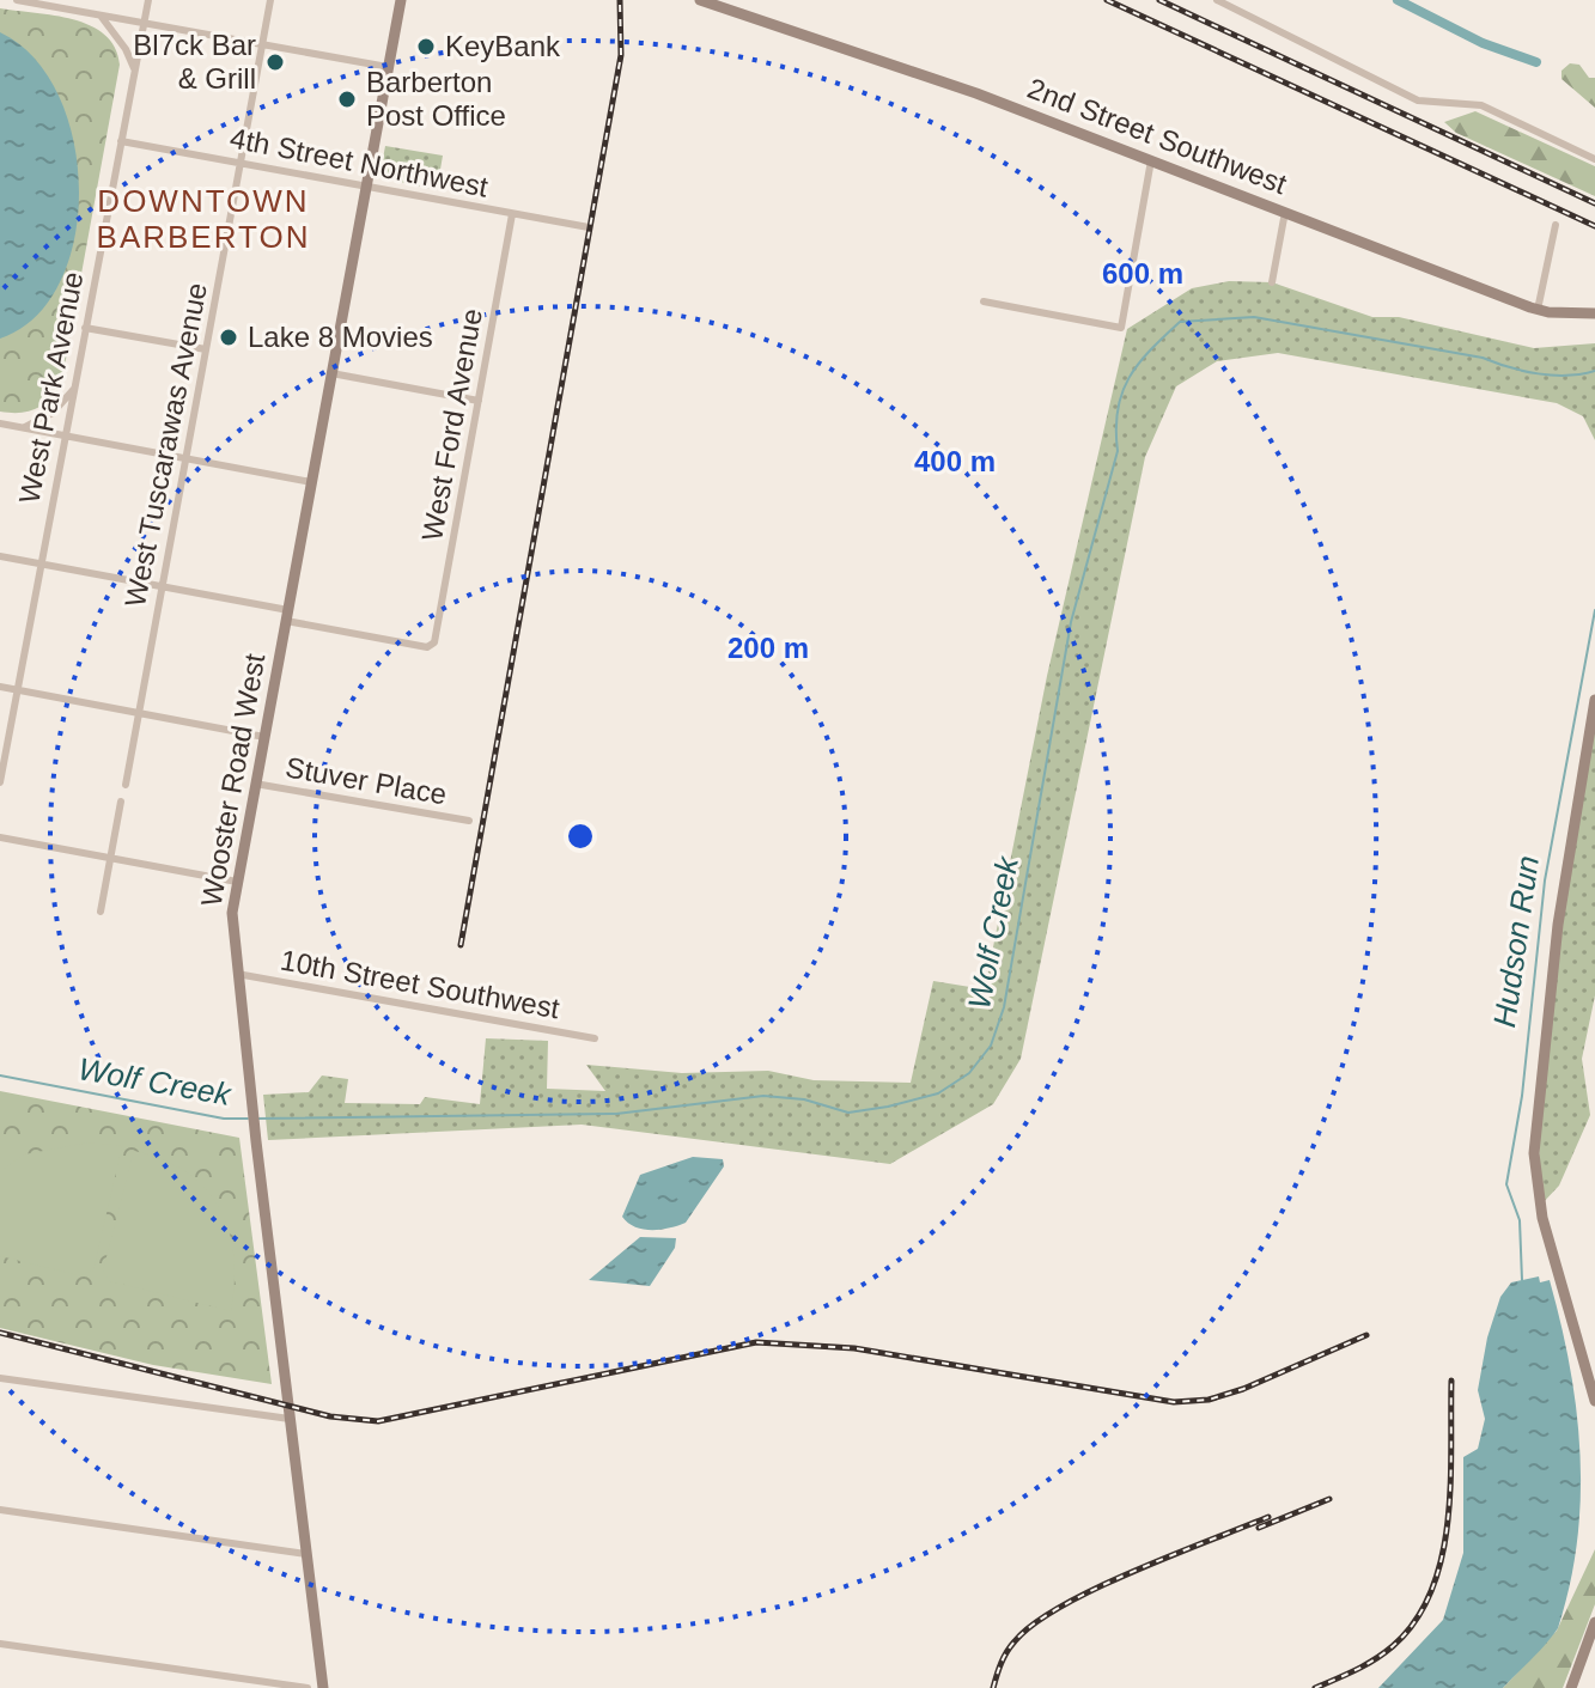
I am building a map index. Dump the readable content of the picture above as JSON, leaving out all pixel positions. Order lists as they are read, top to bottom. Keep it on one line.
{"streets":{"main road":["2nd Street Southwest","Wooster Road West"],"street":["4th Street Northwest","West Park Avenue","West Ford Avenue","West Tuscarawas Avenue","Stuver Place","10th Street Southwest"]},"crossings":[["4th Street Northwest","West Park Avenue"],["4th Street Northwest","West Ford Avenue"],["4th Street Northwest","West Tuscarawas Avenue"],["4th Street Northwest","Wooster Road West"],["West Ford Avenue","Wooster Road West"],["Wooster Road West","Stuver Place"],["Wooster Road West","10th Street Southwest"]],"districts":["DOWNTOWN BARBERTON"],"water":["Wolf Creek","Hudson Run"],"places":["KeyBank","Bl7ck Bar & Grill","Barberton Post Office","Lake 8 Movies"],"rings":["600 m","400 m","200 m"]}
